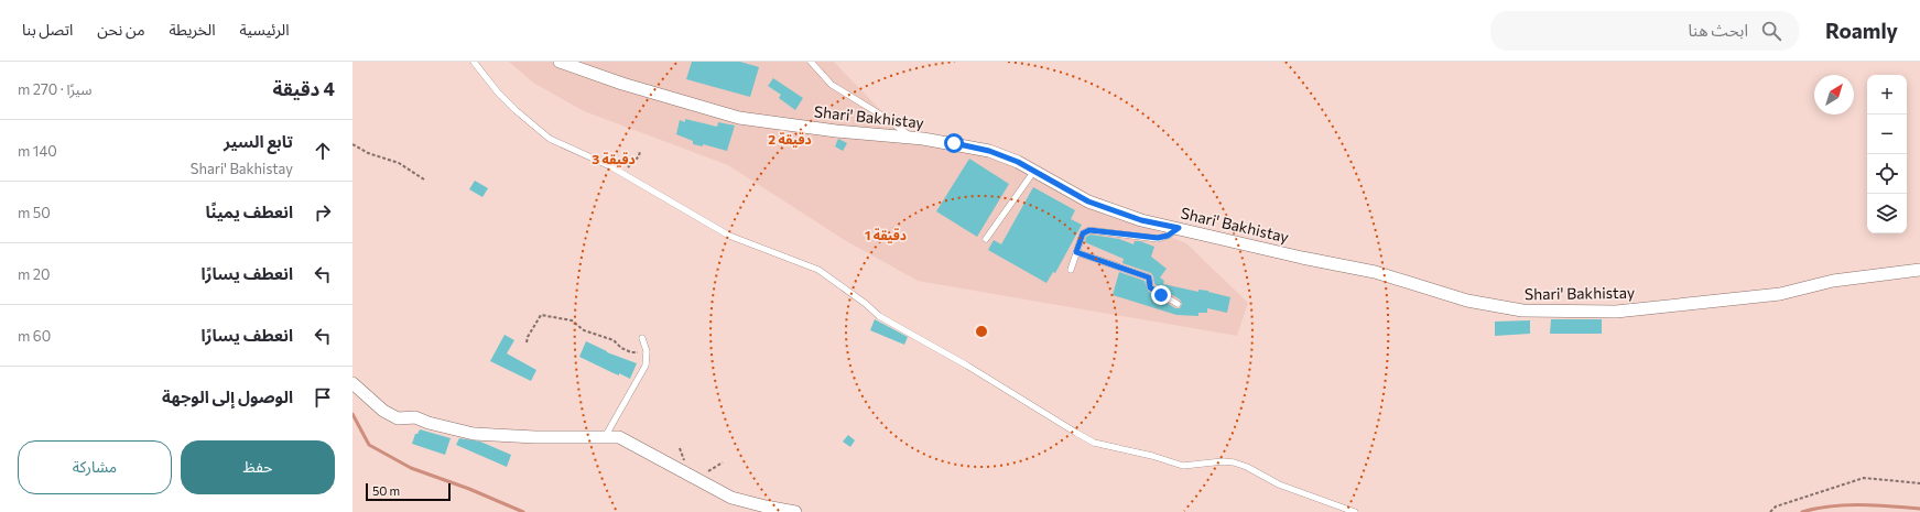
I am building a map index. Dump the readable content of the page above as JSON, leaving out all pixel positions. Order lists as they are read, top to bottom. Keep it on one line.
{"streets":{"street":["Shari' Bakhistay"]},"scale_bar":"50 m","north":"top right","page":{"header":"Roamly","search":"ابحث هنا","nav":["الرئيسية","الخريطة","من نحن","اتصل بنا"],"heading":["4 دقيقة","سيرًا · 270 m"],"map_buttons":["+","−"],"list":[["تابع السير","Shari' Bakhistay","140 m"],["انعطف يمينًا","50 m"],["انعطف يسارًا","20 m"],["انعطف يسارًا","60 m"],"الوصول إلى الوجهة"],"buttons":["حفظ","مشاركة"],"scale":"50 m"},"rings":["2 دقيقة","3 دقيقة","1 دقيقة"]}
